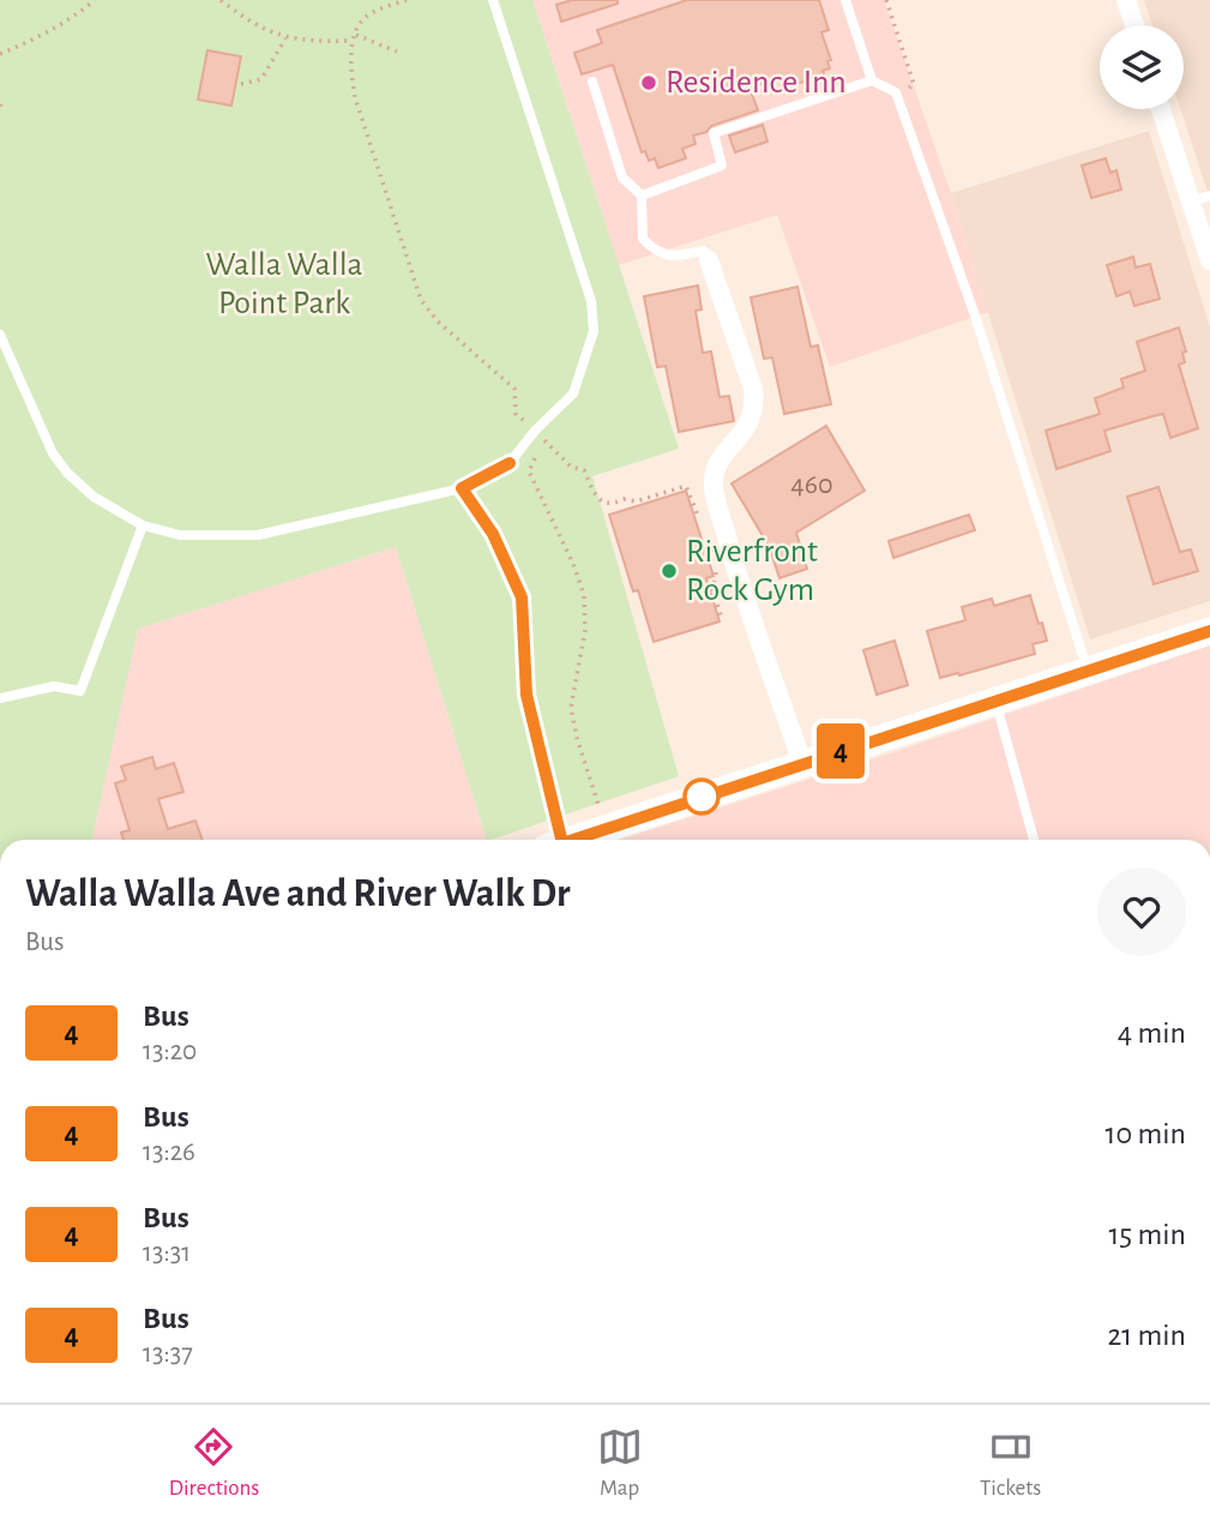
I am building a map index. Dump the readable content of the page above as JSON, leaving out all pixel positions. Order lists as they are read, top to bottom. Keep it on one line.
{"parks":["Walla Walla Point Park"],"places":["Residence Inn","Riverfront Rock Gym"],"lines":["bus line 4"],"house_numbers":["460"],"page":{"on_map":"4","heading":["Walla Walla Ave and River Walk Dr","Bus"],"list":[{"mark":"4","name":"Bus","note":"13:20","value":"4 min"},{"mark":"4","name":"Bus","note":"13:26","value":"10 min"},{"mark":"4","name":"Bus","note":"13:31","value":"15 min"},{"mark":"4","name":"Bus","note":"13:37","value":"21 min"}],"tabs":["Directions","Map","Tickets"]}}
